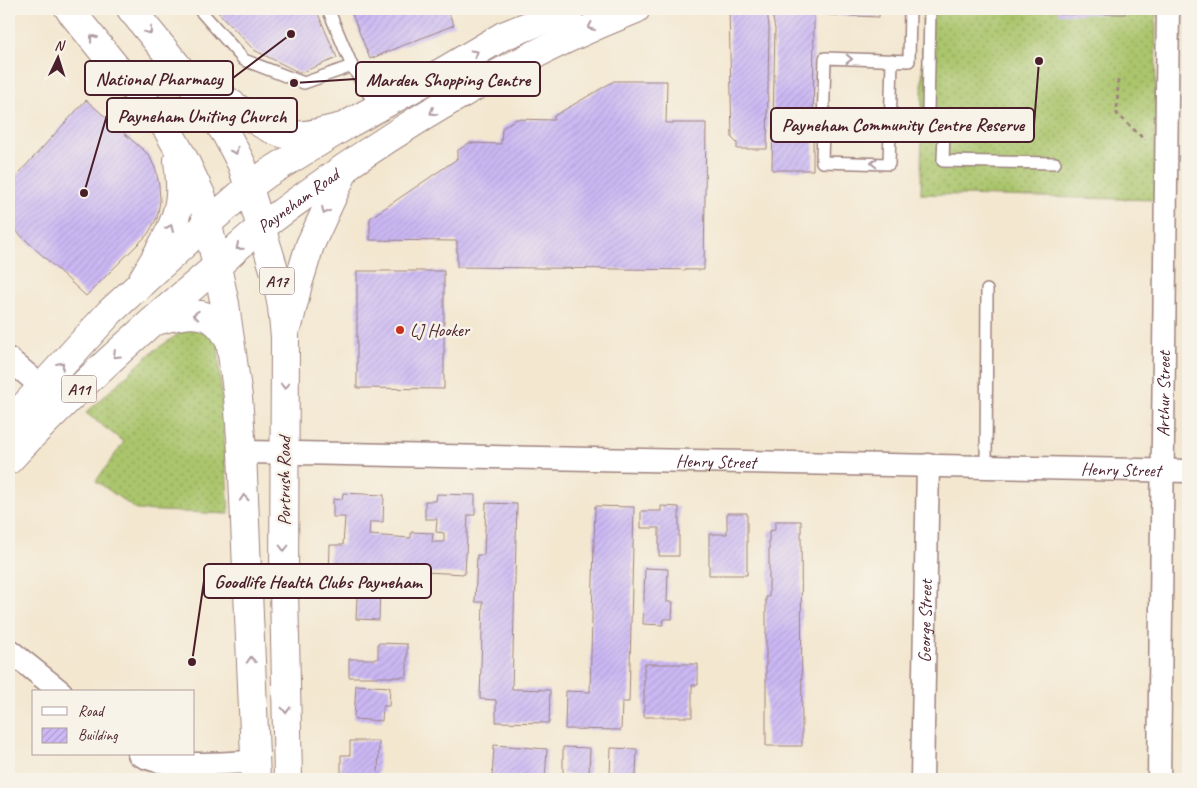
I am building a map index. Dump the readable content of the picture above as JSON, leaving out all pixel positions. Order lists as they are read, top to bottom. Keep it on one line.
{"streets":{"main road":["Payneham Road","A17","A11","Portrush Road"],"street":["Arthur Street","Henry Street","George Street"]},"crossings":[["Payneham Road","A17"],["Payneham Road","Portrush Road"],["A17","Portrush Road"],["Arthur Street","Henry Street"],["Henry Street","Portrush Road"],["Henry Street","George Street"]],"places":["National Pharmacy","Payneham Community Centre Reserve","Marden Shopping Centre","Payneham Uniting Church","LJ Hooker","Goodlife Health Clubs Payneham"],"legend":["Road","Building"],"north":"top"}
